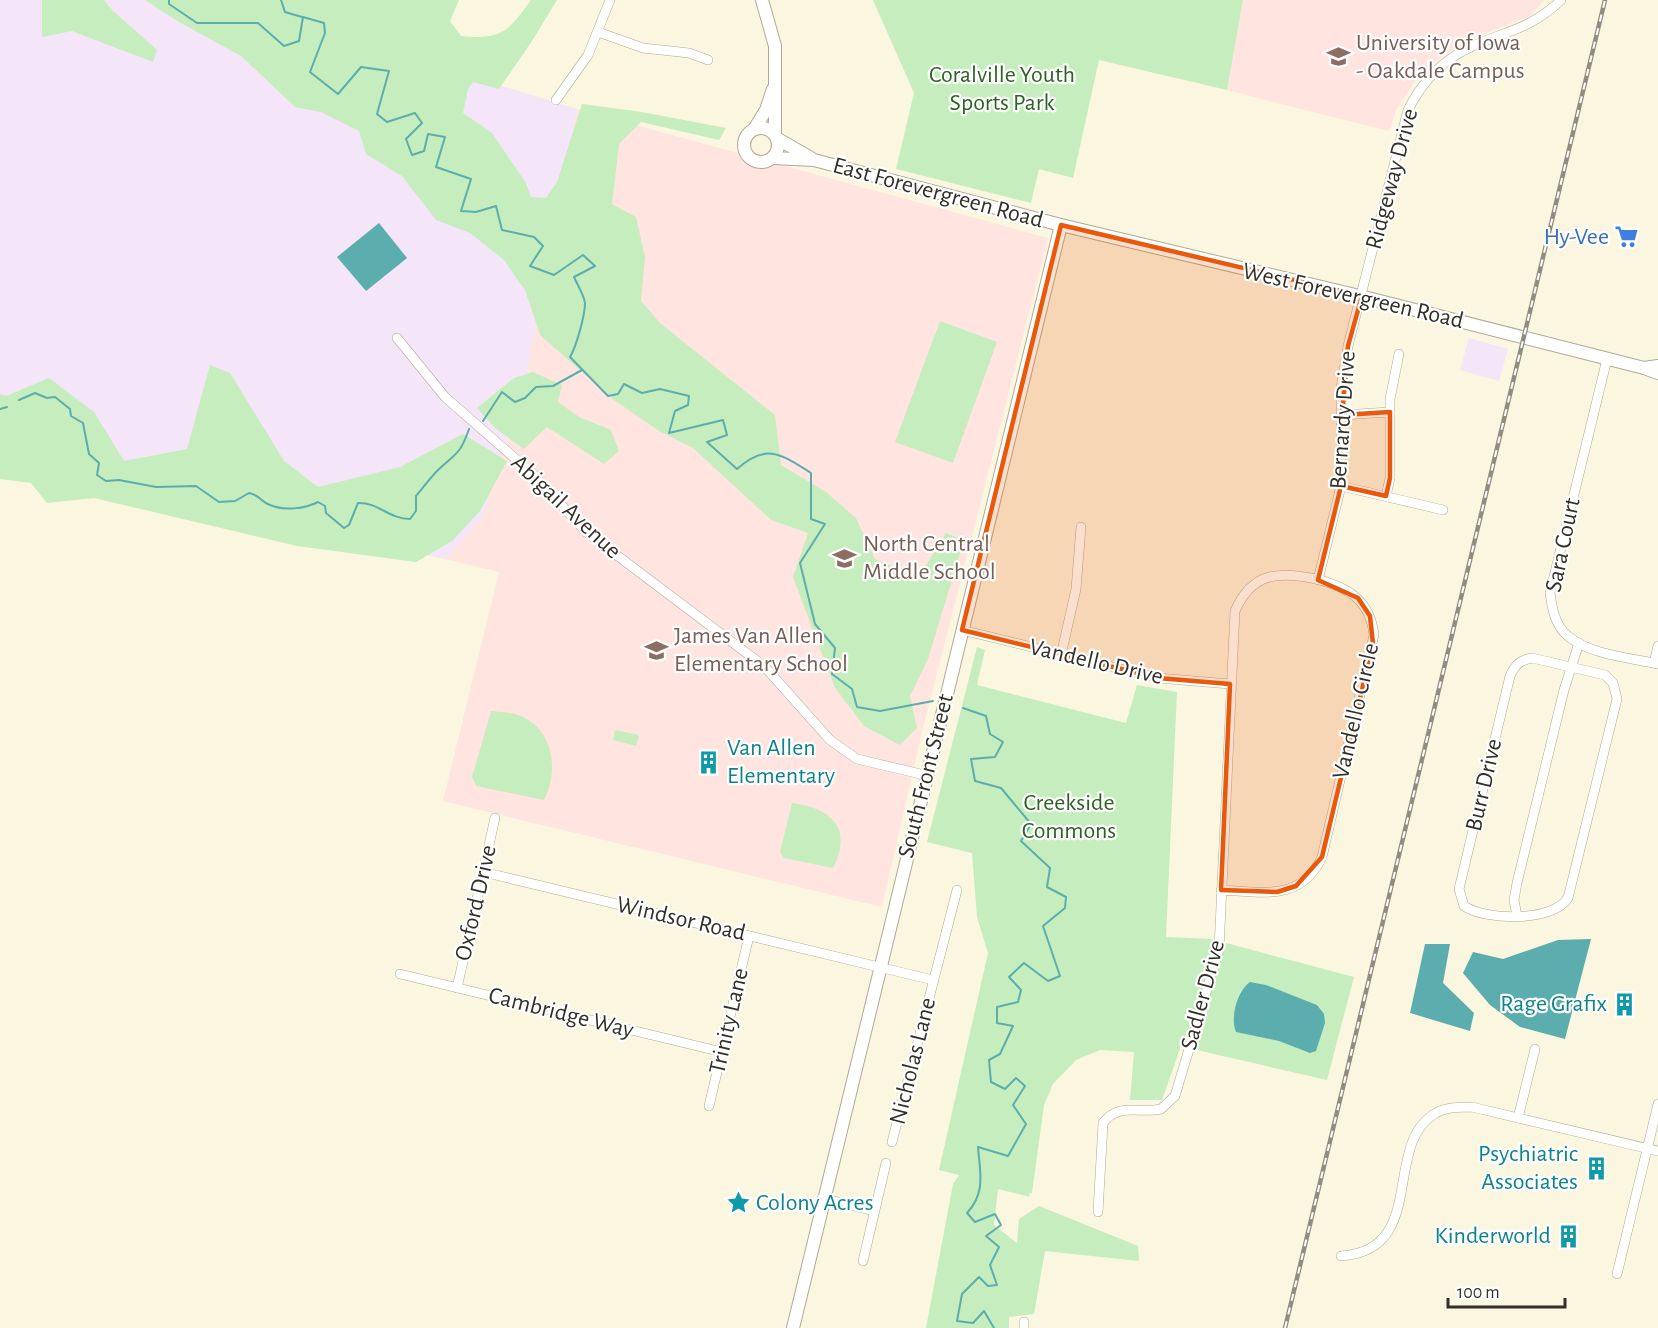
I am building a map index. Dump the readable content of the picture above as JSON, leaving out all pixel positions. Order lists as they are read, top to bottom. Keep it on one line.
{"streets":{"street":["Ridgeway Drive","East Forevergreen Road","West Forevergreen Road","Bernardy Drive","Abigail Avenue","Sara Court","Vandello Drive","Vandello Circle","South Front Street","Burr Drive","Oxford Drive","Windsor Road","Sadler Drive","Cambridge Way","Trinity Lane","Nicholas Lane"]},"crossings":[["Ridgeway Drive","West Forevergreen Road"],["Ridgeway Drive","Bernardy Drive"],["East Forevergreen Road","West Forevergreen Road"],["East Forevergreen Road","South Front Street"],["West Forevergreen Road","Bernardy Drive"],["West Forevergreen Road","Sara Court"],["West Forevergreen Road","South Front Street"],["Bernardy Drive","Vandello Circle"],["Abigail Avenue","South Front Street"],["Vandello Drive","Vandello Circle"],["Vandello Drive","South Front Street"],["Vandello Drive","Sadler Drive"],["Vandello Circle","Sadler Drive"],["South Front Street","Windsor Road"],["South Front Street","Nicholas Lane"],["Oxford Drive","Windsor Road"],["Oxford Drive","Cambridge Way"],["Windsor Road","Trinity Lane"],["Windsor Road","Nicholas Lane"],["Cambridge Way","Trinity Lane"]],"parks":["Coralville Youth Sports Park","Creekside Commons"],"places":{"school or university":["University of Iowa - Oakdale Campus","North Central Middle School","James Van Allen Elementary School"],"supermarket":["Hy-Vee"],"building":["Van Allen Elementary","Rage Grafix","Psychiatric Associates","Kinderworld"],"place":["Colony Acres"]},"scale_bar":"100 m"}
